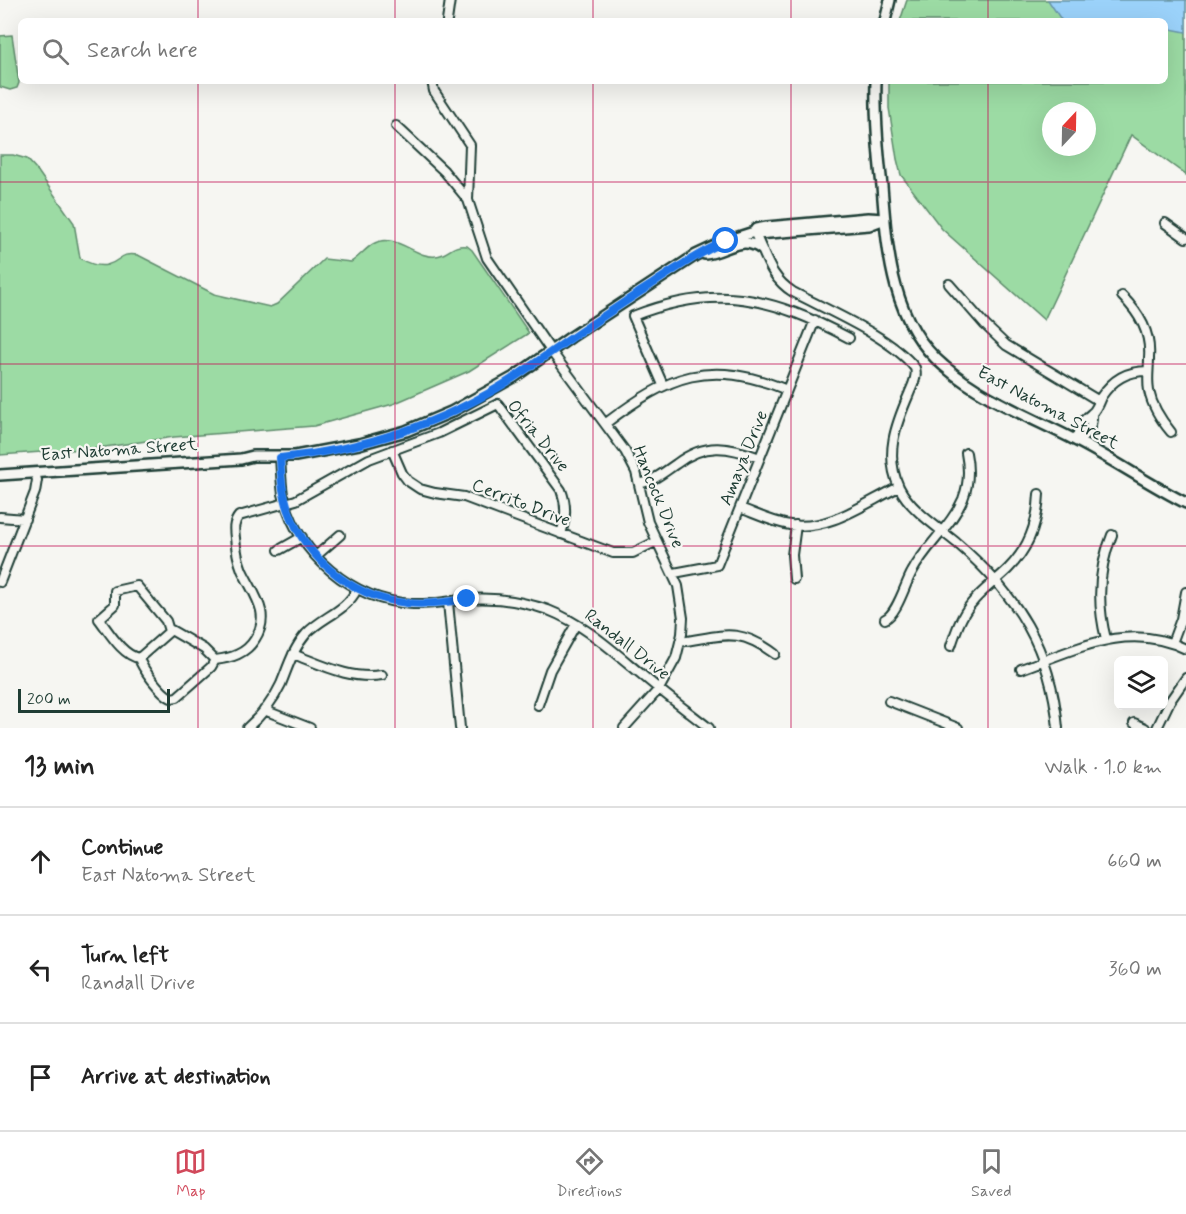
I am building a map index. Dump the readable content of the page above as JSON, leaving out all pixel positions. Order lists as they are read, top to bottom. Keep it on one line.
{"streets":{"main road":["East Natoma Street"],"street":["Ofria Drive","Amaya Drive","Hancock Drive","Cerrito Drive","Randall Drive"]},"crossings":[["East Natoma Street","Hancock Drive"],["East Natoma Street","Randall Drive"],["Ofria Drive","Cerrito Drive"],["Ofria Drive","Randall Drive"],["Amaya Drive","Hancock Drive"],["Hancock Drive","Cerrito Drive"],["Hancock Drive","Randall Drive"]],"scale_bar":"200 m","north":"top","page":{"search":"Search here","scale":"200 m","heading":["13 min","Walk · 1.0 km"],"list":[["Continue","East Natoma Street","660 m"],["Turn left","Randall Drive","360 m"],"Arrive at destination"],"nav":["Map","Directions","Saved"]}}
